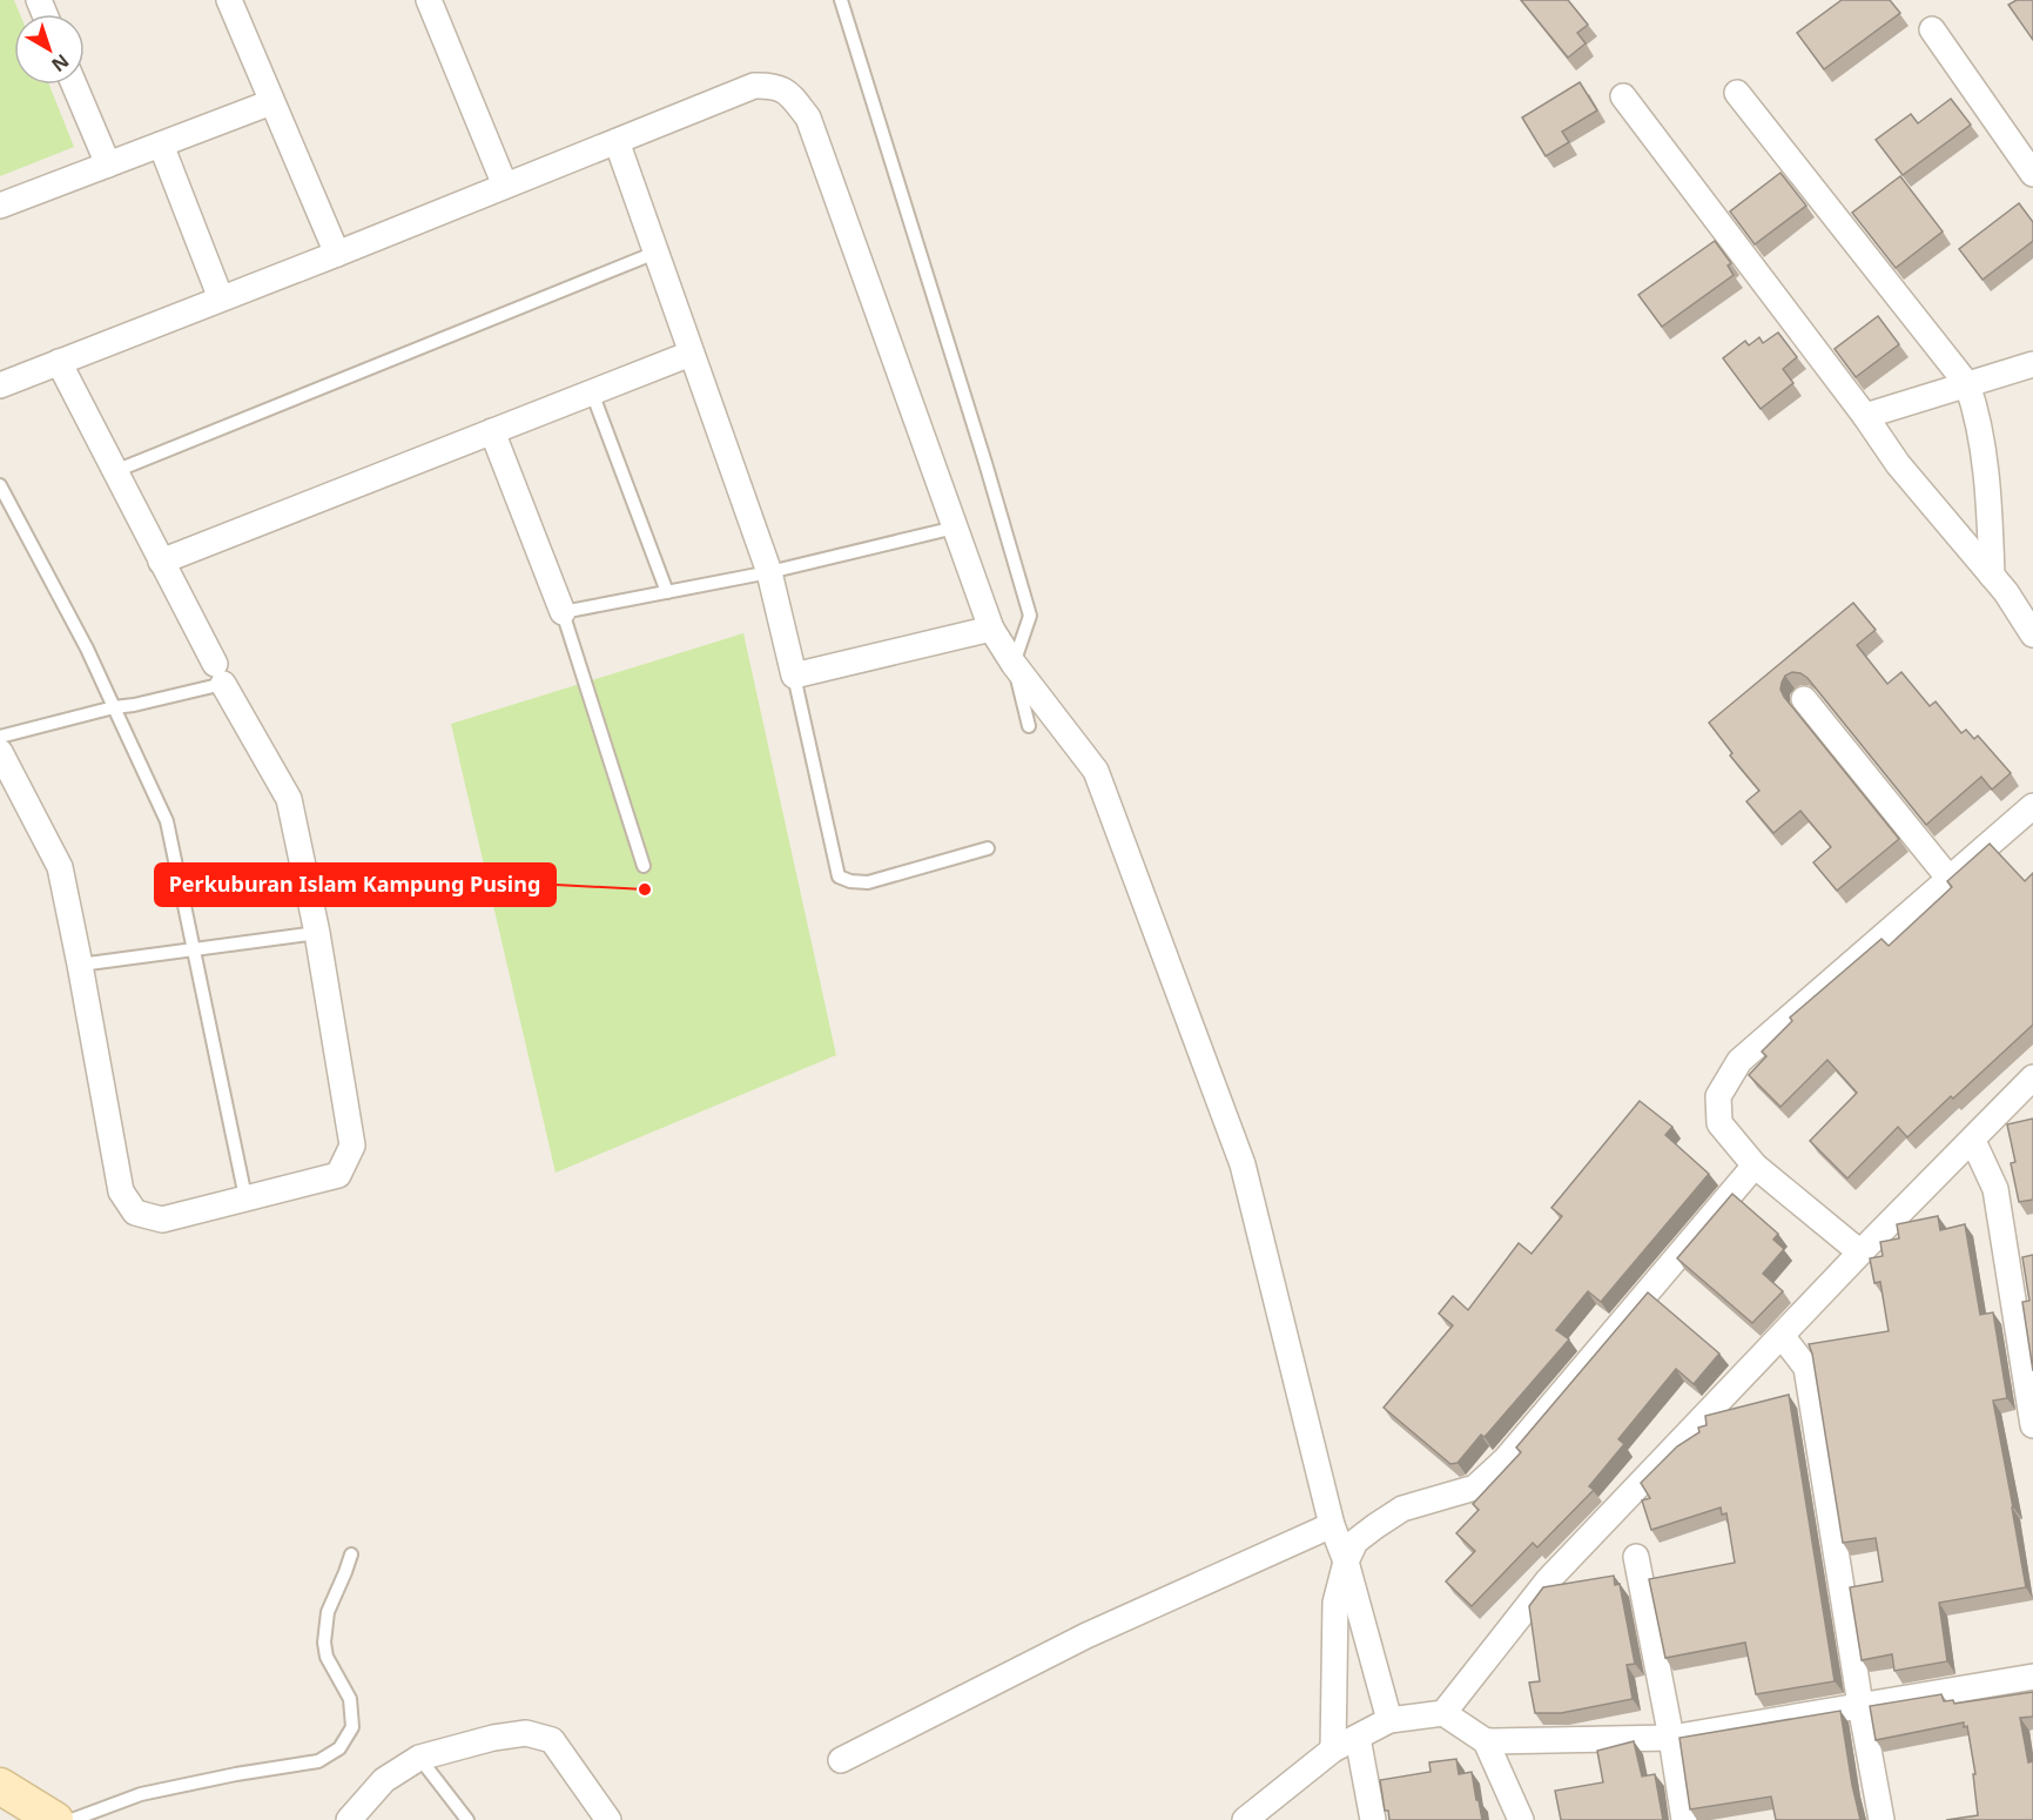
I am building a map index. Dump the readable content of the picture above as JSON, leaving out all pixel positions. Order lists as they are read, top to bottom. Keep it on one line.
{"places":["Perkuburan Islam Kampung Pusing"],"north":"bottom right"}
